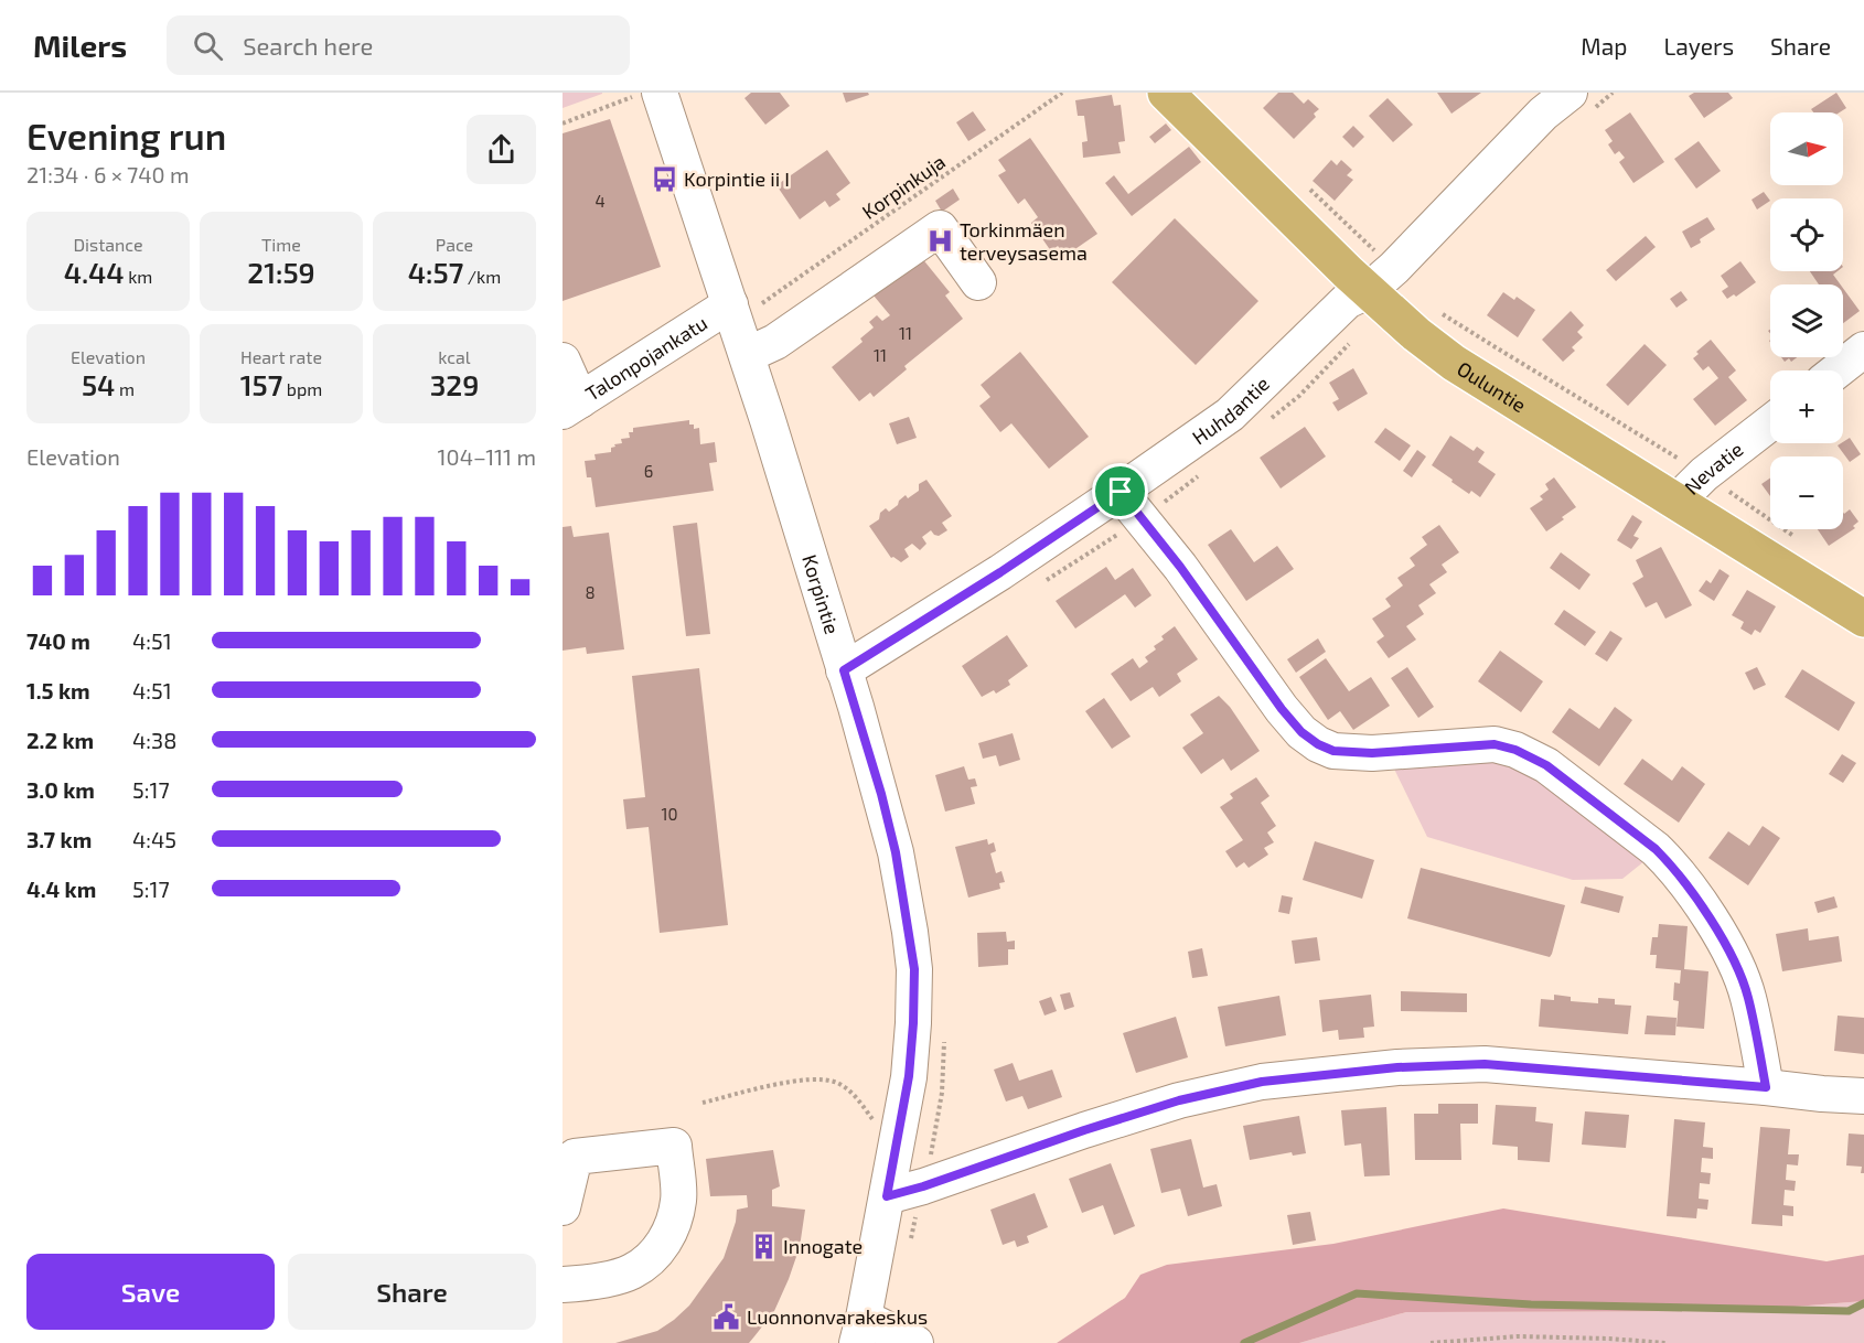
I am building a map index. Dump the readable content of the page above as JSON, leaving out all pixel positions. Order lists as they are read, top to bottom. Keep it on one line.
{"streets":{"main road":["Ouluntie"],"street":["Talonpojankatu","Huhdantie","Nevatie","Korpintie"],"path":["Korpinkuja"]},"crossings":[["Korpinkuja","Talonpojankatu"],["Korpinkuja","Korpintie"],["Talonpojankatu","Korpintie"],["Ouluntie","Huhdantie"],["Ouluntie","Nevatie"],["Huhdantie","Korpintie"]],"places":{"bus stop":["Korpintie ii I"],"hospital":["Torkinmäen terveysasema"],"building":["Innogate"],"public building":["Luonnonvarakeskus"]},"house_numbers":["4","11","11","6","8","10"],"north":"right","page":{"header":"Milers","search":"Search here","nav":["Map","Layers","Share"],"heading":["Evening run","21:34 · 6 × 740 m"],"map_buttons":["+","−"],"stats":[["Distance","4.44 km"],["Time","21:59"],["Pace","4:57 /km"],["Elevation","54 m"],["Heart rate","157 bpm"],["kcal","329"]],"chart":["Elevation","104–111 m"],"list":[{"name":"740 m","note":"4:51"},{"name":"1.5 km","note":"4:51"},{"name":"2.2 km","note":"4:38"},{"name":"3.0 km","note":"5:17"},{"name":"3.7 km","note":"4:45"},{"name":"4.4 km","note":"5:17"}],"buttons":["Save","Share"]}}
